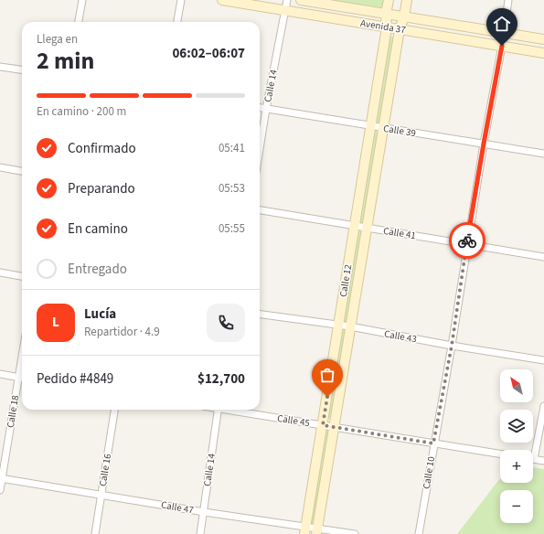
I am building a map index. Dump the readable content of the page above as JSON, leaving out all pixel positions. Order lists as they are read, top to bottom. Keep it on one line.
{"streets":{"street":["Avenida 37","Calle 14","Calle 39","Calle 41","Calle 12","Calle 43","Calle 18","Calle 45","Calle 16","Calle 10","Calle 47"]},"crossings":[["Avenida 37","Calle 14"],["Avenida 37","Calle 12"],["Avenida 37","Calle 10"],["Calle 14","Calle 39"],["Calle 14","Calle 47"],["Calle 39","Calle 12"],["Calle 39","Calle 10"],["Calle 41","Calle 12"],["Calle 41","Calle 10"],["Calle 12","Calle 43"],["Calle 12","Calle 45"],["Calle 12","Calle 47"],["Calle 43","Calle 10"],["Calle 18","Calle 47"],["Calle 45","Calle 10"],["Calle 16","Calle 47"]],"north":"top left","page":{"heading":["2 min","Llega en","06:02–06:07"],"panel":["Lucía","Repartidor · 4.9","Pedido #4849","$12,700"],"bar":"En camino · 200 m","list":[["Confirmado","05:41"],["Preparando","05:53"],["En camino","05:55"],"Entregado"],"round":"L","map_buttons":["+","−"]}}
